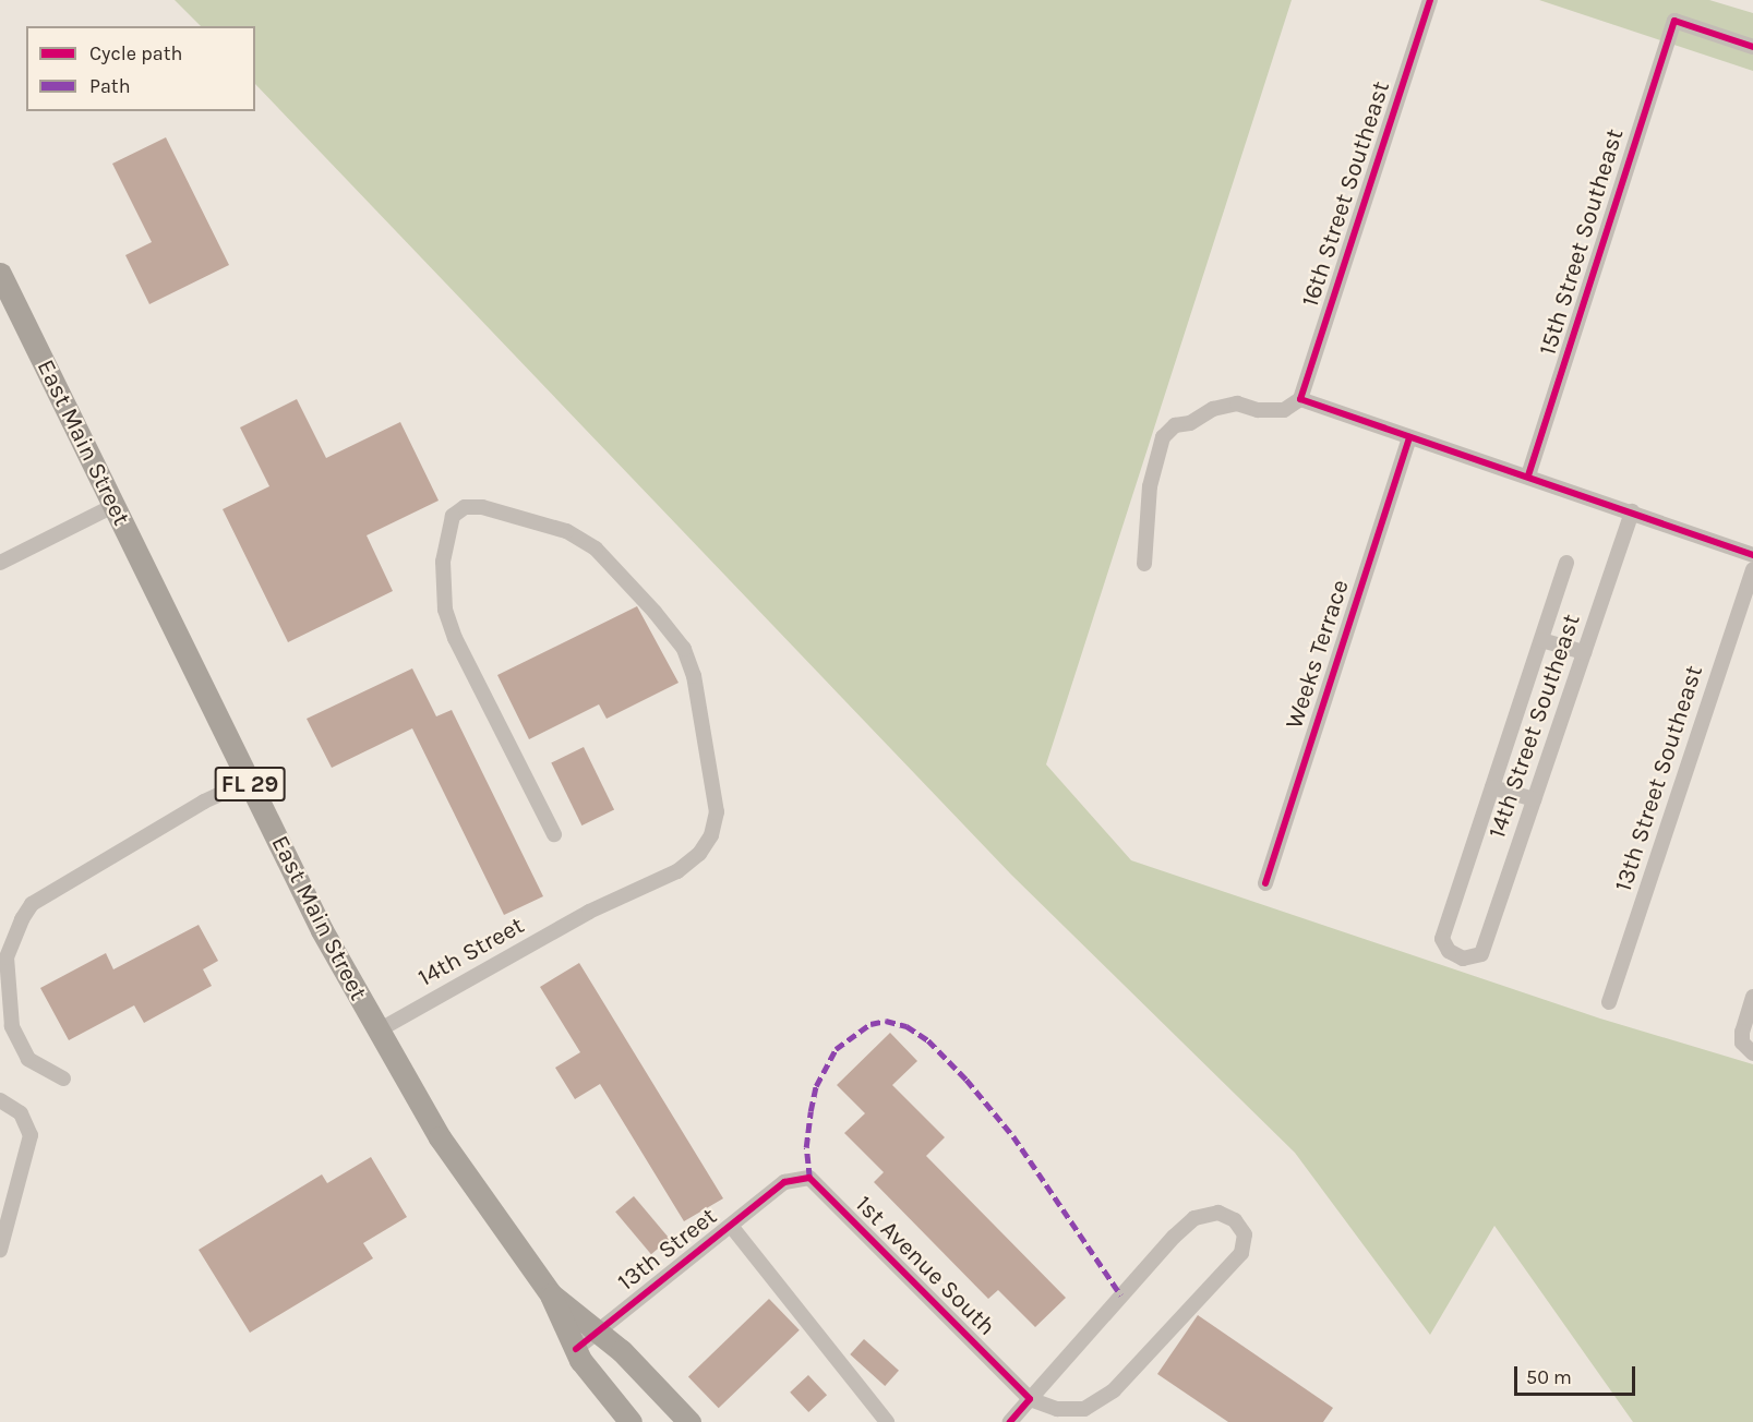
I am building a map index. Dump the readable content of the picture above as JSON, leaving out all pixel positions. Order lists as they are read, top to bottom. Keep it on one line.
{"streets":{"highway":["East Main Street","FL 29"],"street":["16th Street Southeast","15th Street Southeast","Weeks Terrace","14th Street Southeast","13th Street Southeast","14th Street","13th Street","1st Avenue South"]},"crossings":[["East Main Street","14th Street"],["East Main Street","13th Street"],["13th Street","1st Avenue South"]],"legend":["Cycle path","Path"],"scale_bar":"50 m"}
